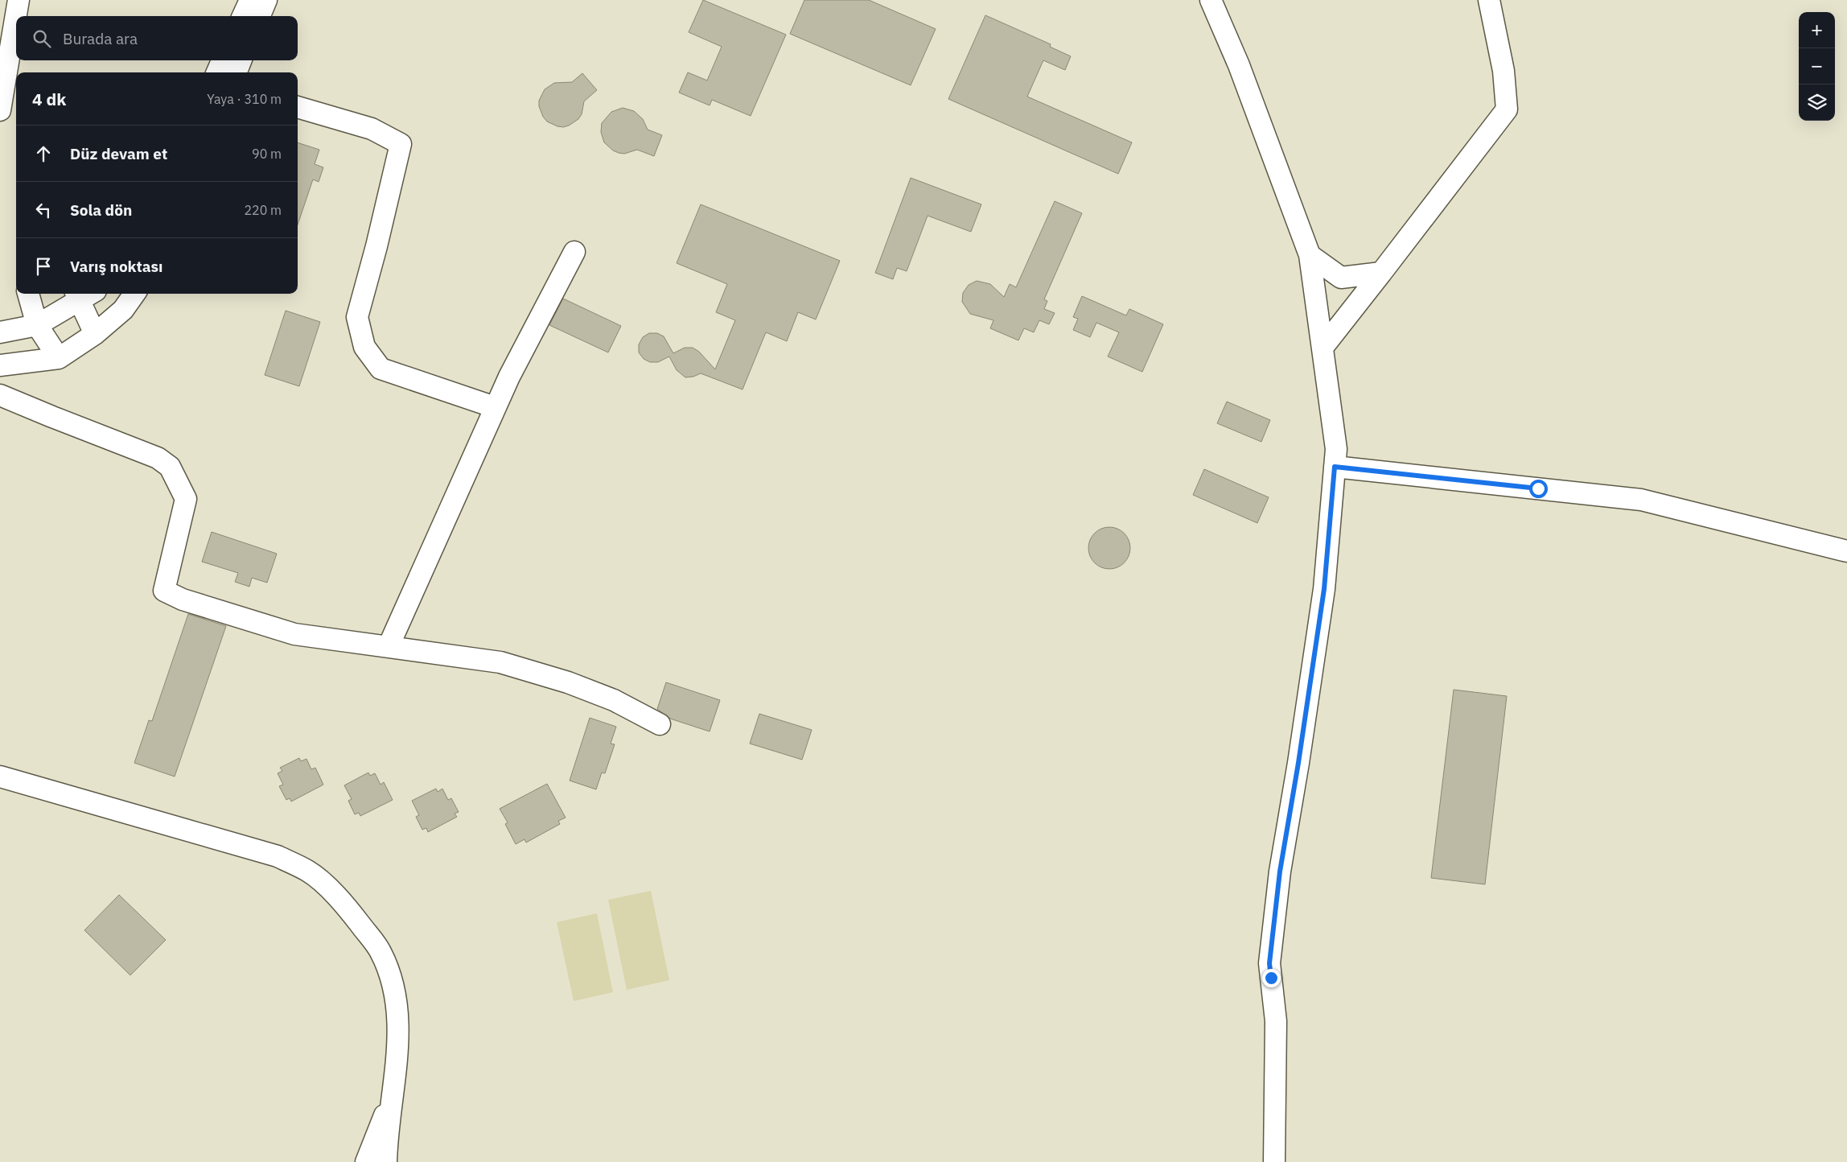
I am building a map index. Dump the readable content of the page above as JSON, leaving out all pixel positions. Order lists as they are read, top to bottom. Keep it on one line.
{"page":{"map_buttons":["+","−"],"search":"Burada ara","heading":["4 dk","Yaya · 310 m"],"list":[["Düz devam et","90 m"],["Sola dön","220 m"],"Varış noktası"]}}
